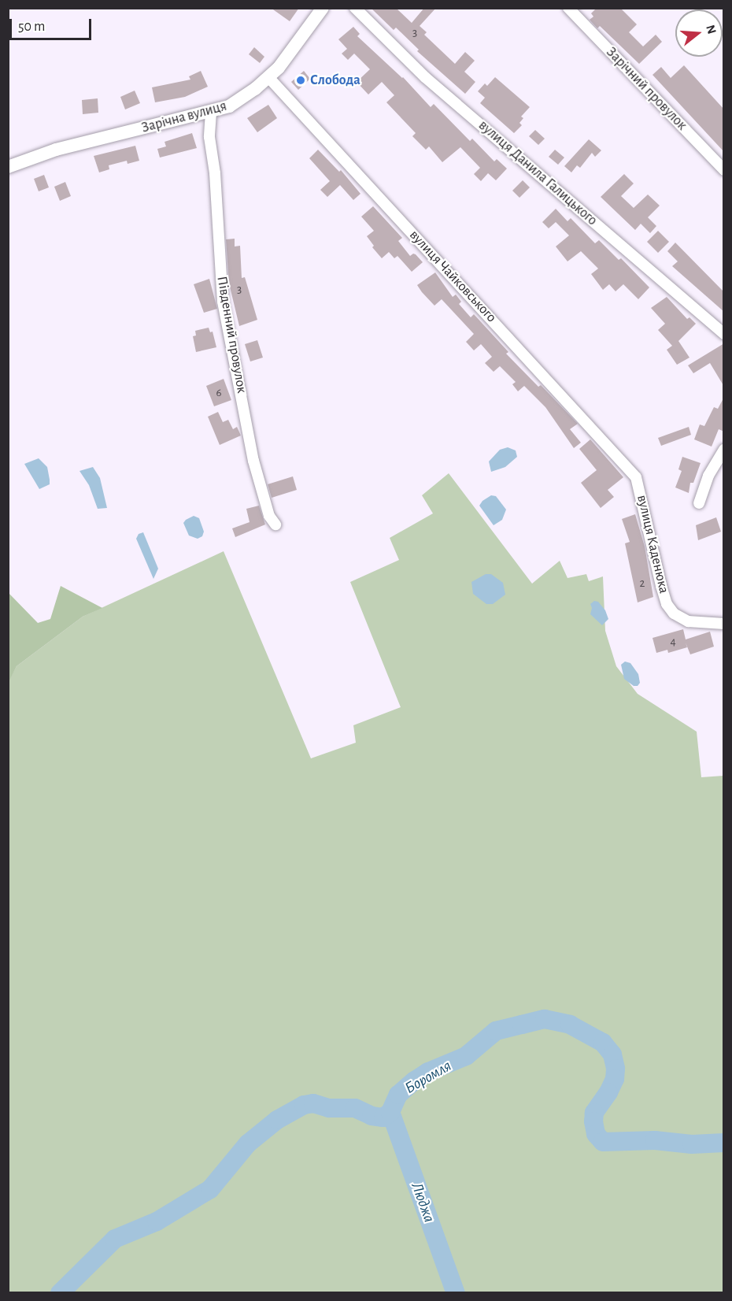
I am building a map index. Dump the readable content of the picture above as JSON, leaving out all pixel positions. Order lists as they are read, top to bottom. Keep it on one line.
{"streets":{"street":["Зарічний провулок","Зарічна вулиця","вулиця Данила Галицького","вулиця Чайковського","Південний провулок","вулиця Каденюка"]},"crossings":[["Зарічна вулиця","вулиця Чайковського"],["Зарічна вулиця","Південний провулок"],["вулиця Чайковського","вулиця Каденюка"]],"water":["Боромля","Люджа"],"places":["Слобода"],"house_numbers":["3","3","6","2","4"],"scale_bar":"50 m","north":"right"}
